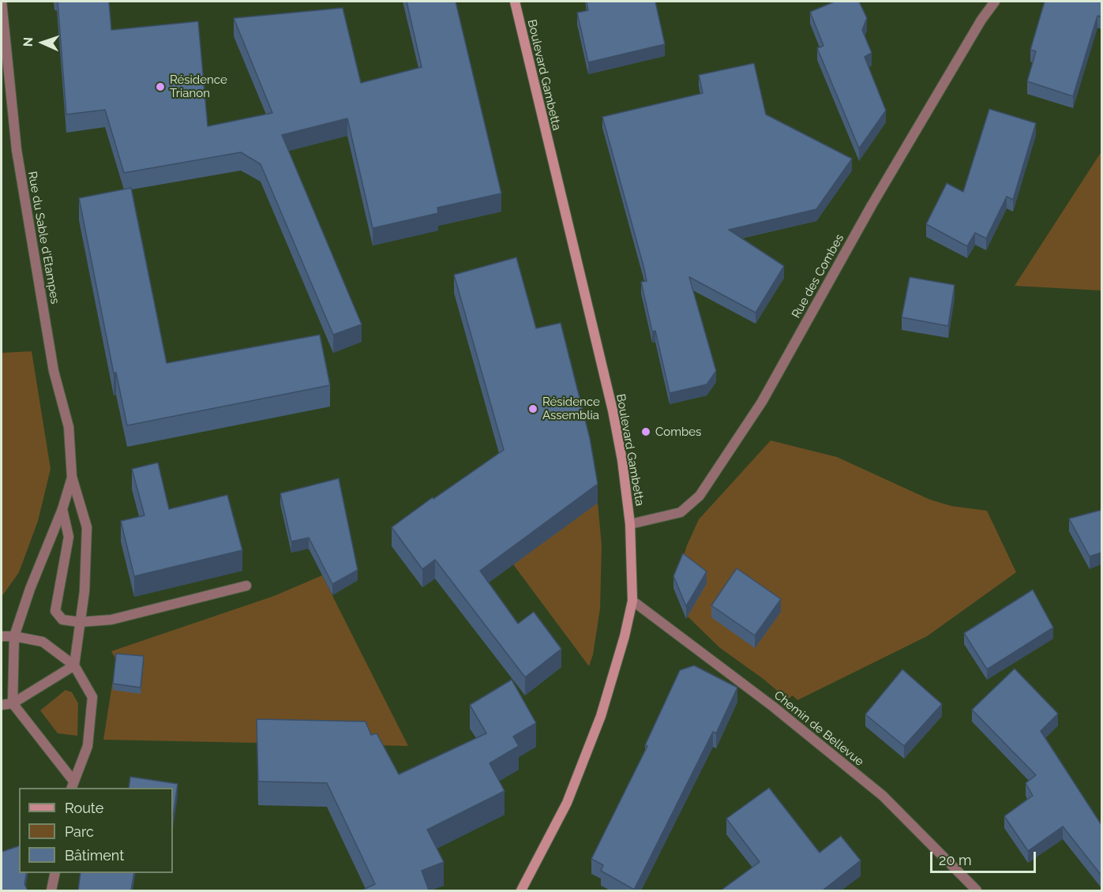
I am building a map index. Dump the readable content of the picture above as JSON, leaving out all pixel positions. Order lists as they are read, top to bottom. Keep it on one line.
{"streets":{"main road":["Boulevard Gambetta"],"street":["Rue du Sable d'Etampes","Rue des Combes","Chemin de Bellevue"]},"crossings":[["Boulevard Gambetta","Rue des Combes"],["Boulevard Gambetta","Chemin de Bellevue"]],"places":["Résidence Trianon","Résidence Assemblia","Combes"],"legend":["Route","Parc","Bâtiment"],"scale_bar":"20 m","north":"left"}
